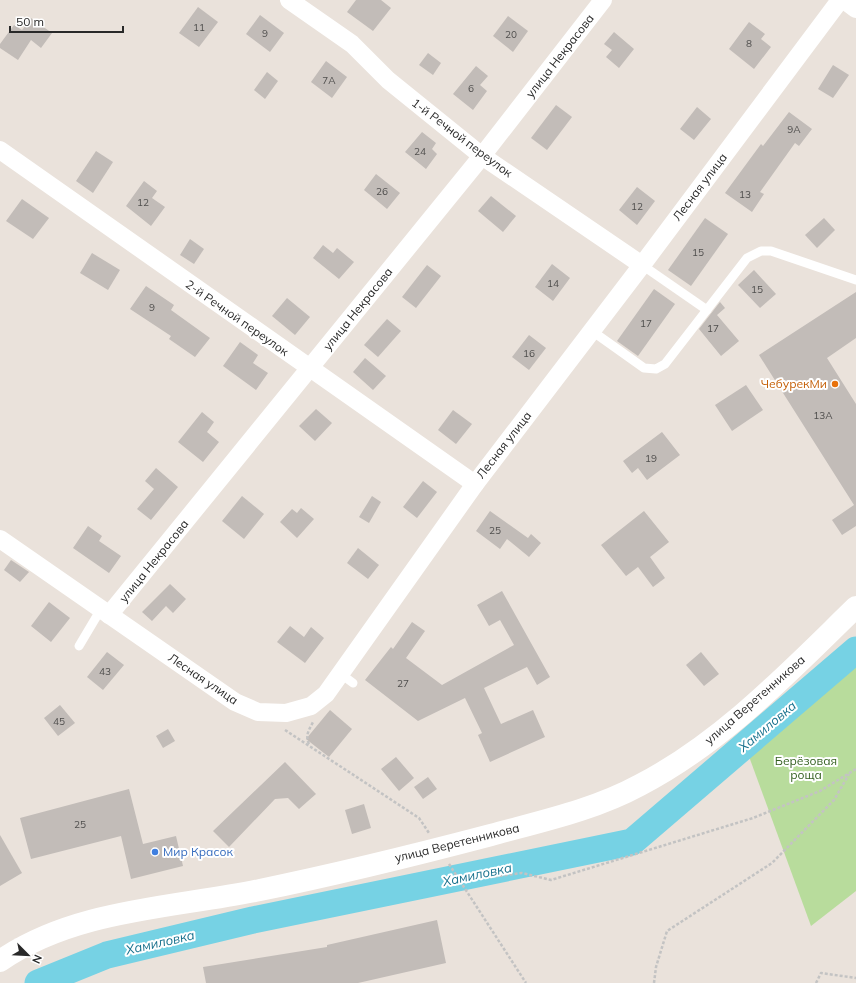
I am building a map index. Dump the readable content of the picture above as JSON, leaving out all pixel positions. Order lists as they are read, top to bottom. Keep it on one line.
{"streets":{"main road":["улица Веретенникова"],"street":["улица Некрасова","1-й Речной переулок","Лесная улица","2-й Речной переулок"]},"crossings":[["улица Некрасова","1-й Речной переулок"],["улица Некрасова","Лесная улица"],["улица Некрасова","2-й Речной переулок"],["1-й Речной переулок","Лесная улица"],["Лесная улица","2-й Речной переулок"]],"water":["Хамиловка"],"parks":["Берёзовая роща"],"places":["ЧебурекМи","Мир Красок"],"house_numbers":["11","9","20","8","7А","6","9А","24","26","13","12","12","15","14","15","9","17","17","16","13А","19","25","43","27","45","25"],"scale_bar":"50 m","north":"bottom right"}
